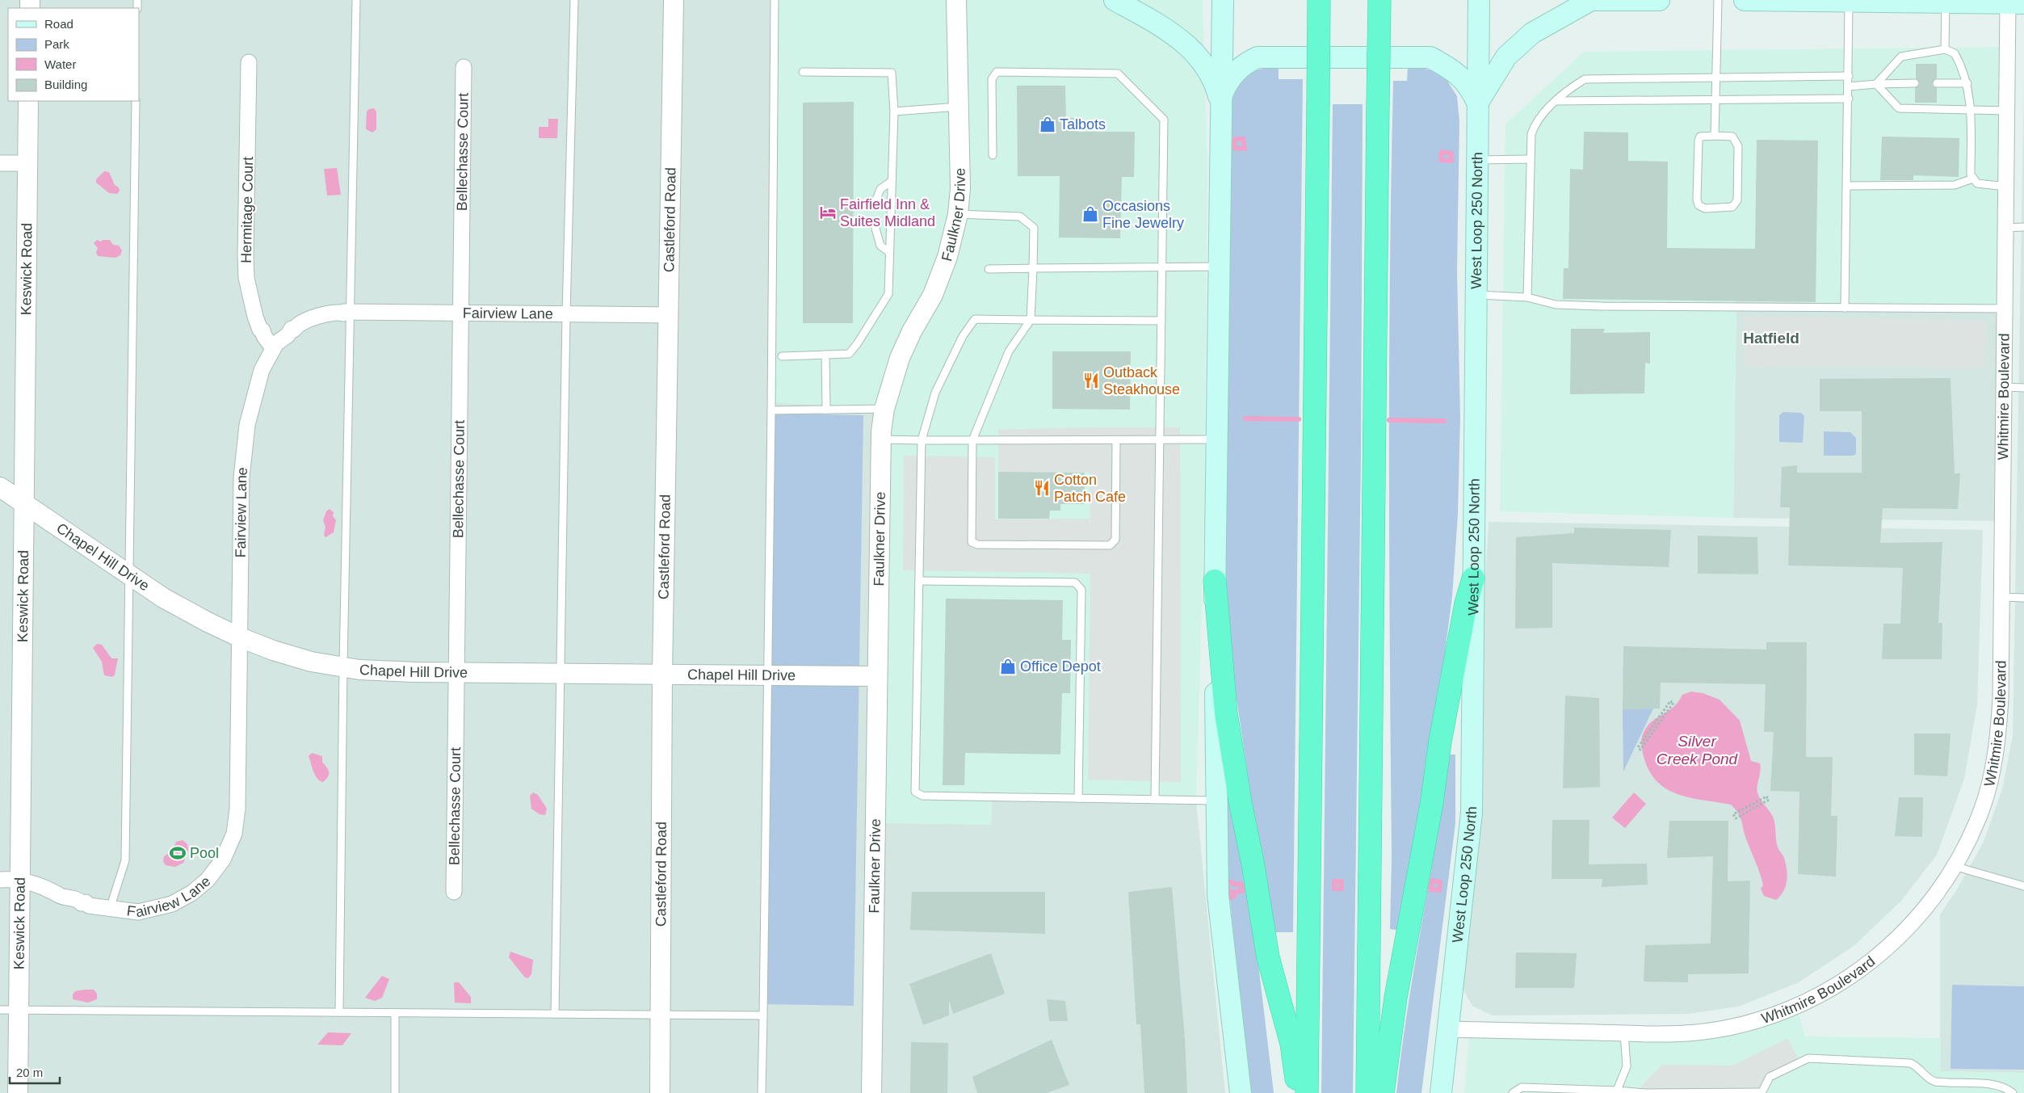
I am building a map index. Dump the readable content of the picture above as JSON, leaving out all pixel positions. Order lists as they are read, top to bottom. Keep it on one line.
{"streets":{"main road":["West Loop 250 North"],"street":["Bellechasse Court","Hermitage Court","Faulkner Drive","Castleford Road","Keswick Road","Fairview Lane","Whitmire Boulevard","Chapel Hill Drive"]},"crossings":[["Bellechasse Court","Fairview Lane"],["Bellechasse Court","Chapel Hill Drive"],["Hermitage Court","Fairview Lane"],["Faulkner Drive","Chapel Hill Drive"],["Castleford Road","Fairview Lane"],["Castleford Road","Chapel Hill Drive"],["West Loop 250 North","Whitmire Boulevard"],["Keswick Road","Fairview Lane"],["Keswick Road","Chapel Hill Drive"],["Fairview Lane","Chapel Hill Drive"]],"districts":["Hatfield"],"water":["Silver Creek Pond"],"places":{"shop":["Talbots","Occasions Fine Jewelry","Office Depot"],"hotel":["Fairfield Inn & Suites Midland"],"restaurant":["Outback Steakhouse","Cotton Patch Cafe"],"sports":["Pool"]},"legend":["Road","Park","Water","Building"],"scale_bar":"20 m"}
